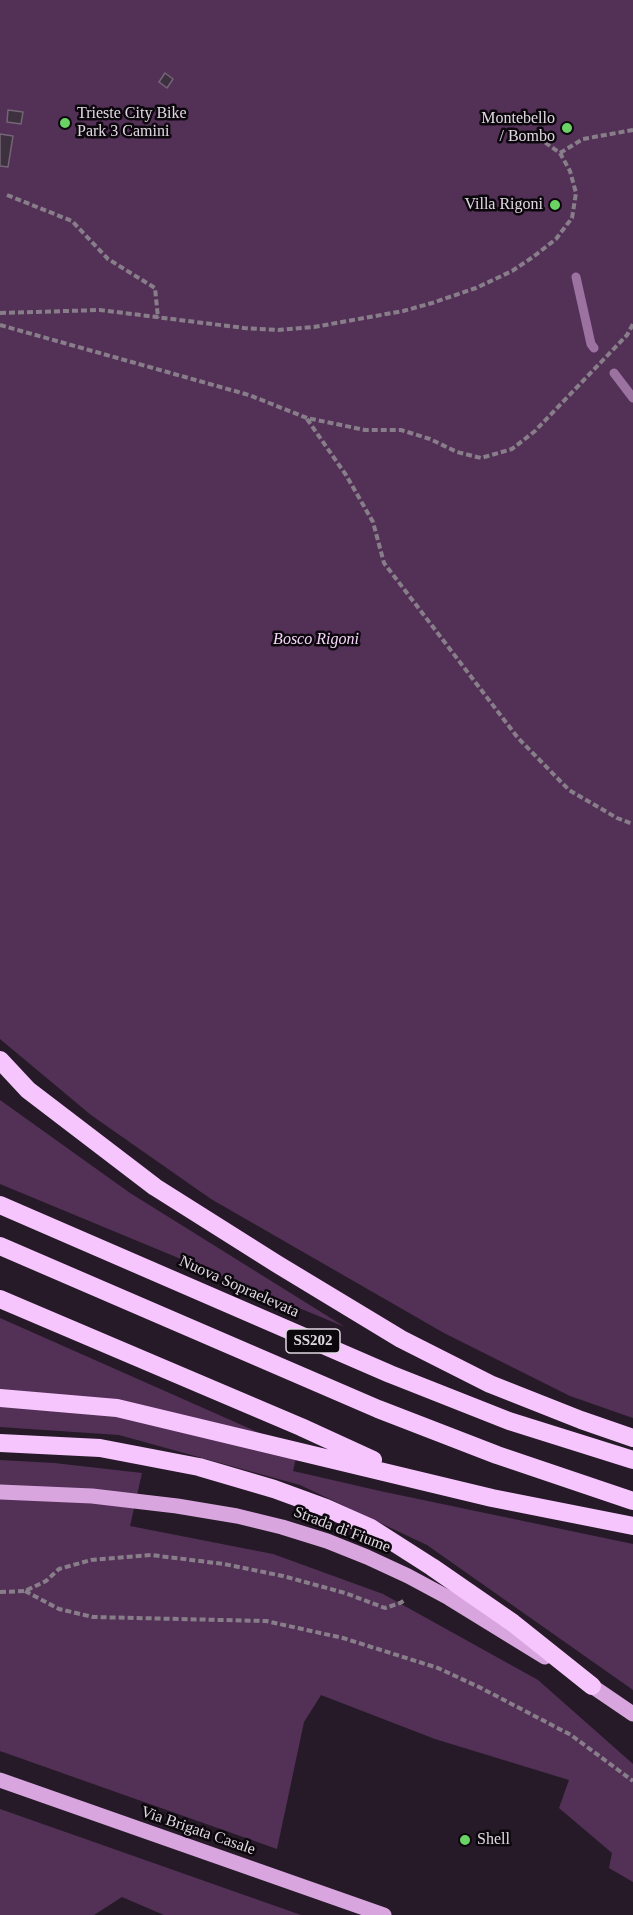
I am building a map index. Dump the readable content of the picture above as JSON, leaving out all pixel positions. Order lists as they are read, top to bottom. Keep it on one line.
{"streets":{"highway":["Nuova Sopraelevata","SS202"],"main road":["Strada di Fiume","Via Brigata Casale"]},"parks":["Bosco Rigoni"],"places":["Trieste City Bike Park 3 Camini","Montebello / Bombo","Villa Rigoni","Shell"]}
